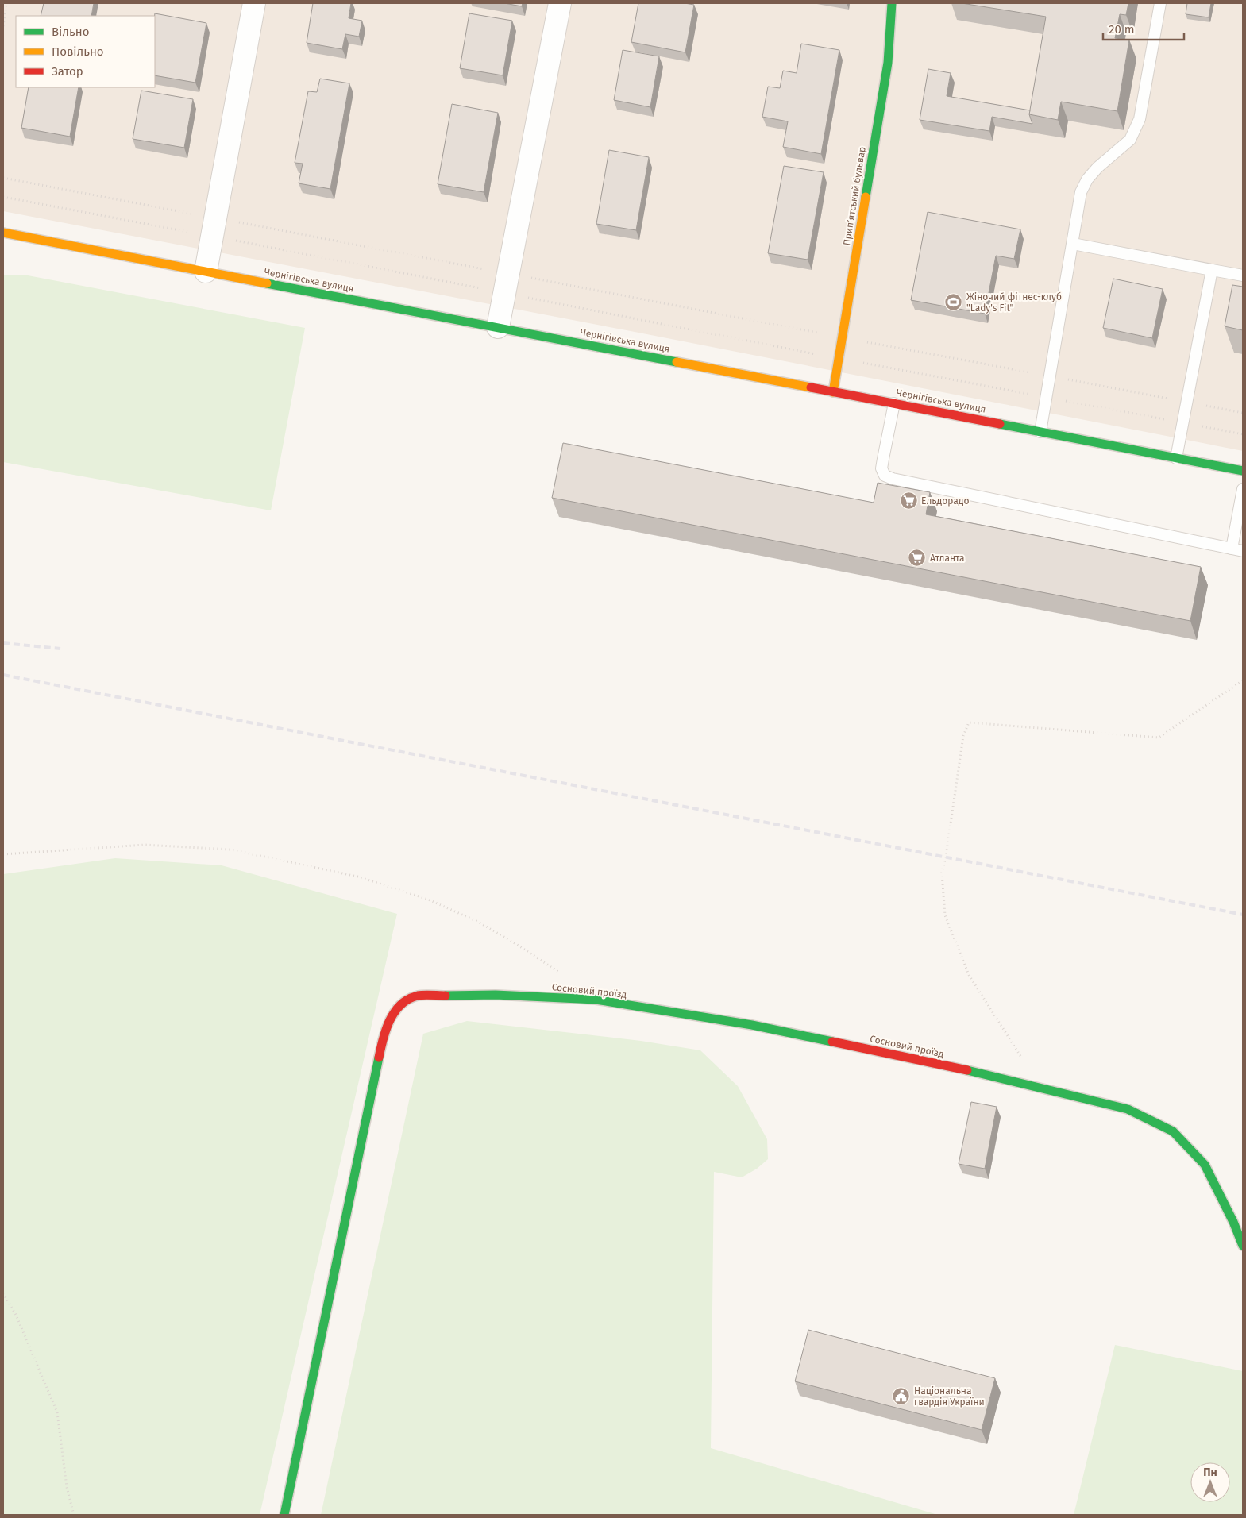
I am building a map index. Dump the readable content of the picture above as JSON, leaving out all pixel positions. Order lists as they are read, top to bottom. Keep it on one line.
{"streets":{"street":["Припʼятський бульвар","Чернігівська вулиця","Сосновий проїзд"]},"crossings":[["Припʼятський бульвар","Чернігівська вулиця"]],"places":{"sports":["Жіночий фітнес-клуб \"Lady's Fit\""],"supermarket":["Ельдорадо","Атланта"],"public building":["Національна гвардія України"]},"legend":["Вільно","Повільно","Затор"],"scale_bar":"20 m","north":"top"}
